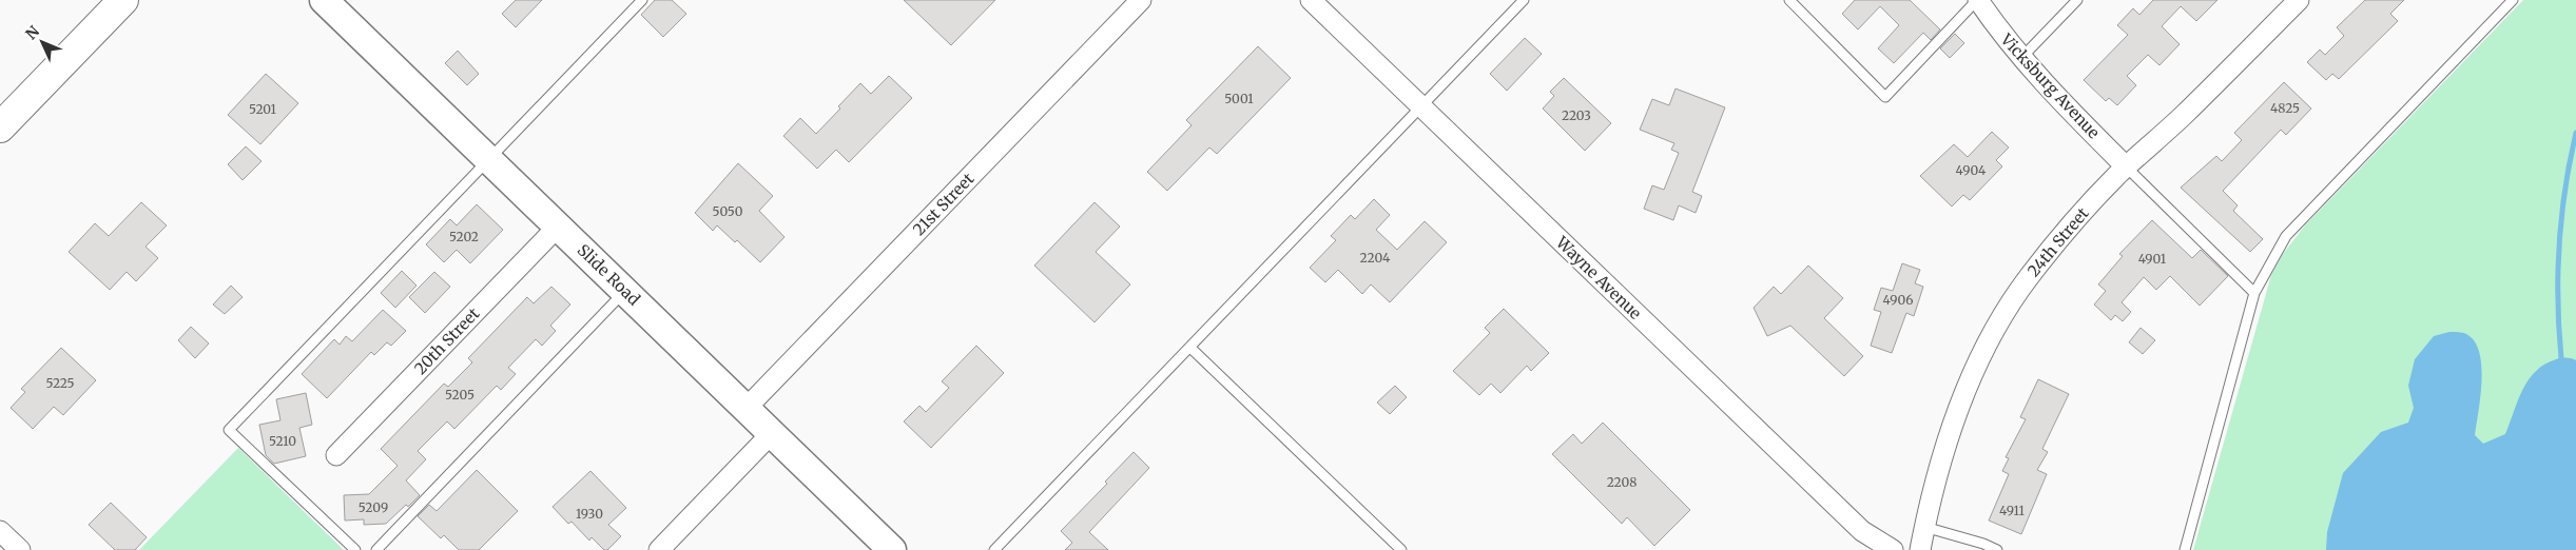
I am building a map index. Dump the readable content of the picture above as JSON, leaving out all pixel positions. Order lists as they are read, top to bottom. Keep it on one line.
{"streets":{"main road":["Slide Road"],"street":["Vicksburg Avenue","21st Street","24th Street","Wayne Avenue","20th Street"]},"crossings":[["Vicksburg Avenue","24th Street"],["21st Street","Slide Road"],["Slide Road","20th Street"]],"house_numbers":["5001","4825","5201","2203","4904","5050","5202","2204","4901","4906","5225","5205","5210","2208","5209","4911","1930"],"north":"top left"}
